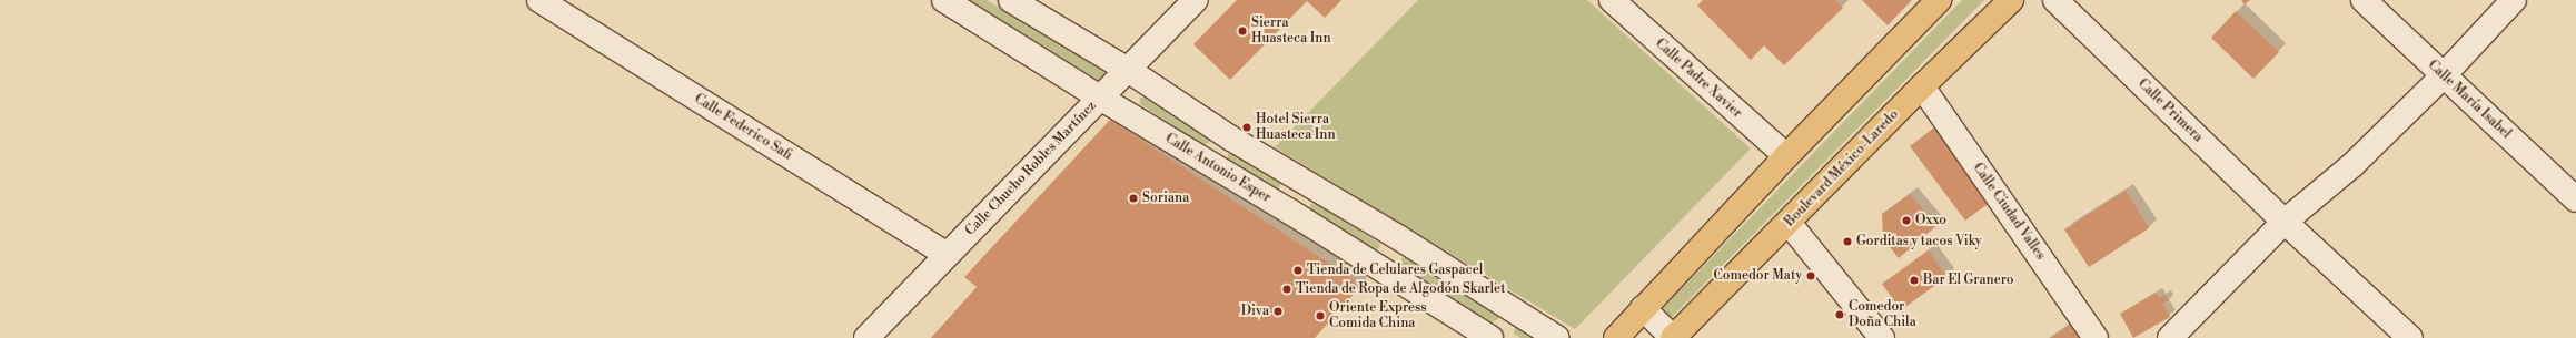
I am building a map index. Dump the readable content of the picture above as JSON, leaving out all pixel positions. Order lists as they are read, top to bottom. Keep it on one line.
{"streets":{"main road":["Boulevard México-Laredo"],"street":["Calle Padre Xavier","Calle María Isabel","Calle Primera","Calle Federico Safi","Calle Chucho Robles Martínez","Calle Antonio Esper","Calle Ciudad Valles"]},"crossings":[["Calle Federico Safi","Calle Chucho Robles Martínez"],["Calle Chucho Robles Martínez","Calle Antonio Esper"],["Boulevard México-Laredo","Calle Ciudad Valles"]],"places":["Sierra Huasteca Inn","Hotel Sierra Huasteca Inn","Soriana","Oxxo","Gorditas y tacos Viky","Tienda de Celulares Gaspacel","Comedor Maty","Bar El Granero","Tienda de Ropa de Algodón Skarlet","Diva","Comedor Doña Chila","Oriente Express Comida China"]}
